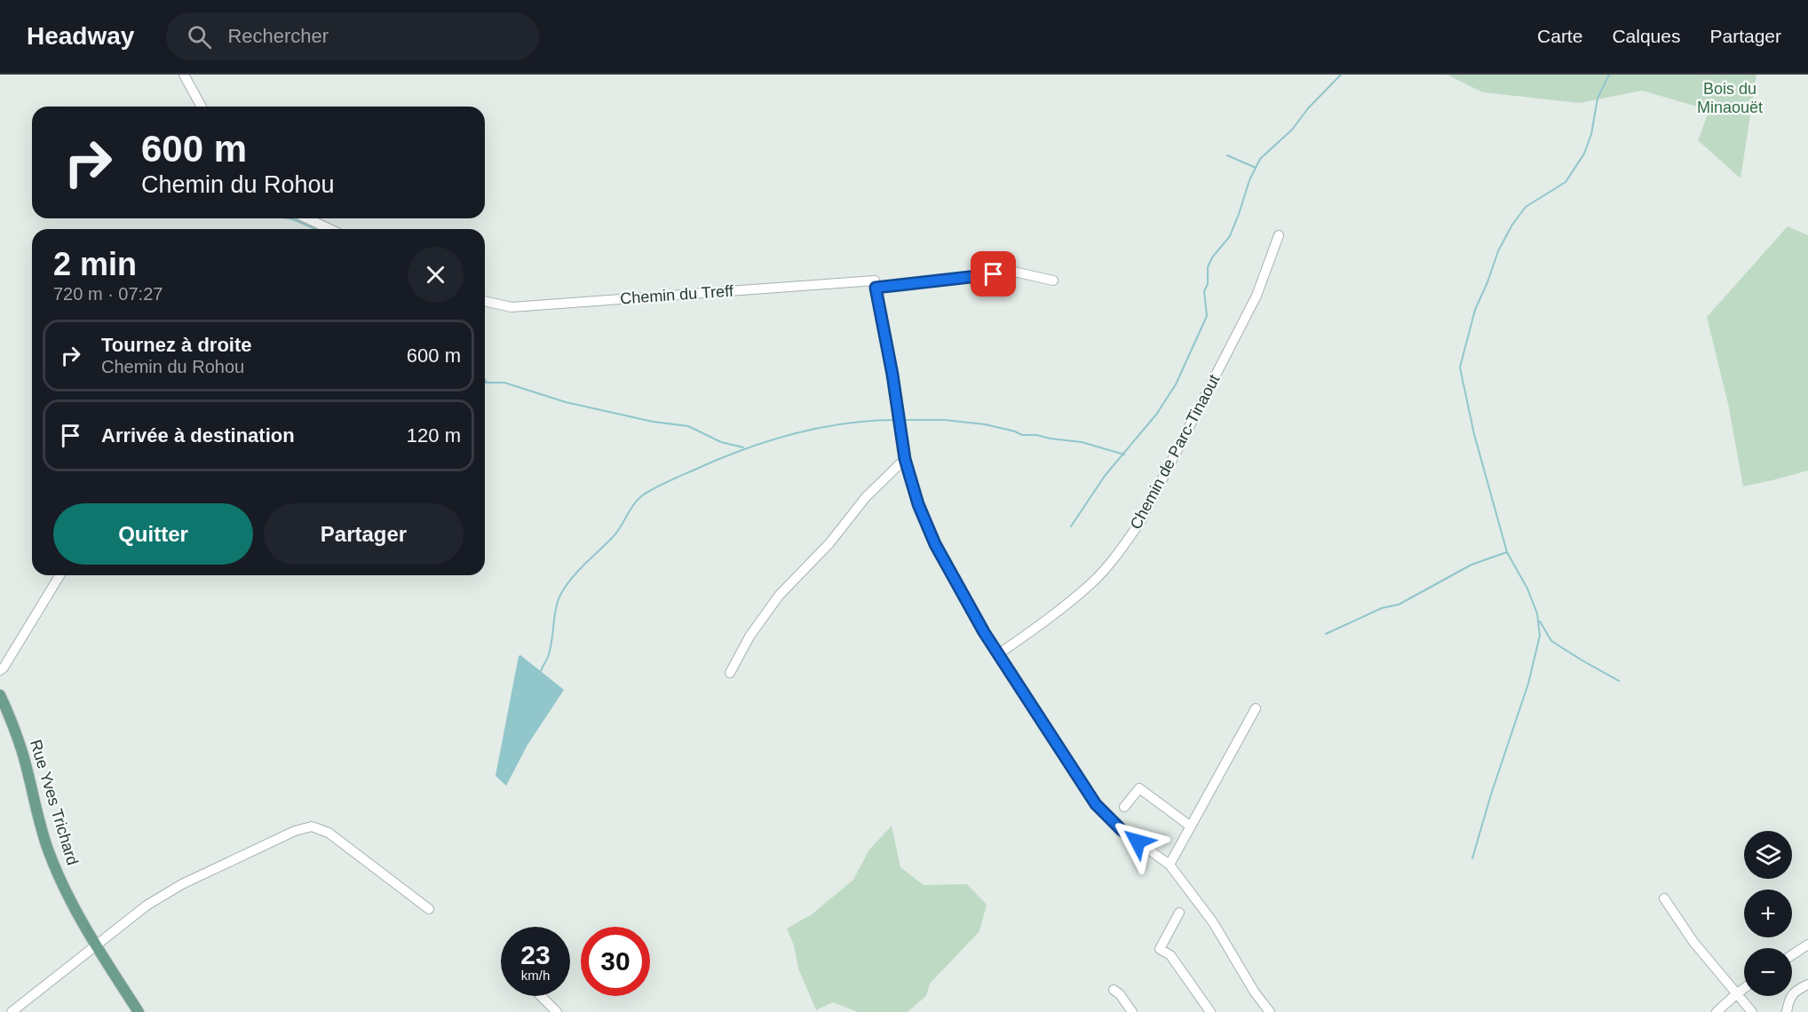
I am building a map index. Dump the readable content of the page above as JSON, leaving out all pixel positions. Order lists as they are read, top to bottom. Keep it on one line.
{"streets":{"main road":["Rue Yves Trichard"],"street":["Chemin du Treff","Chemin de Parc-Tinaout"]},"parks":["Bois du Minaouët"],"page":{"header":"Headway","search":"Rechercher","nav":["Carte","Calques","Partager"],"turn":["600 m","Chemin du Rohou"],"heading":["2 min","720 m · 07:27"],"list":[{"name":"Tournez à droite","note":"Chemin du Rohou","value":"600 m"},{"name":"Arrivée à destination","value":"120 m"}],"buttons":["Quitter","Partager"],"map_buttons":["+","−"],"speed":"23 km/h","limit":"30"}}
